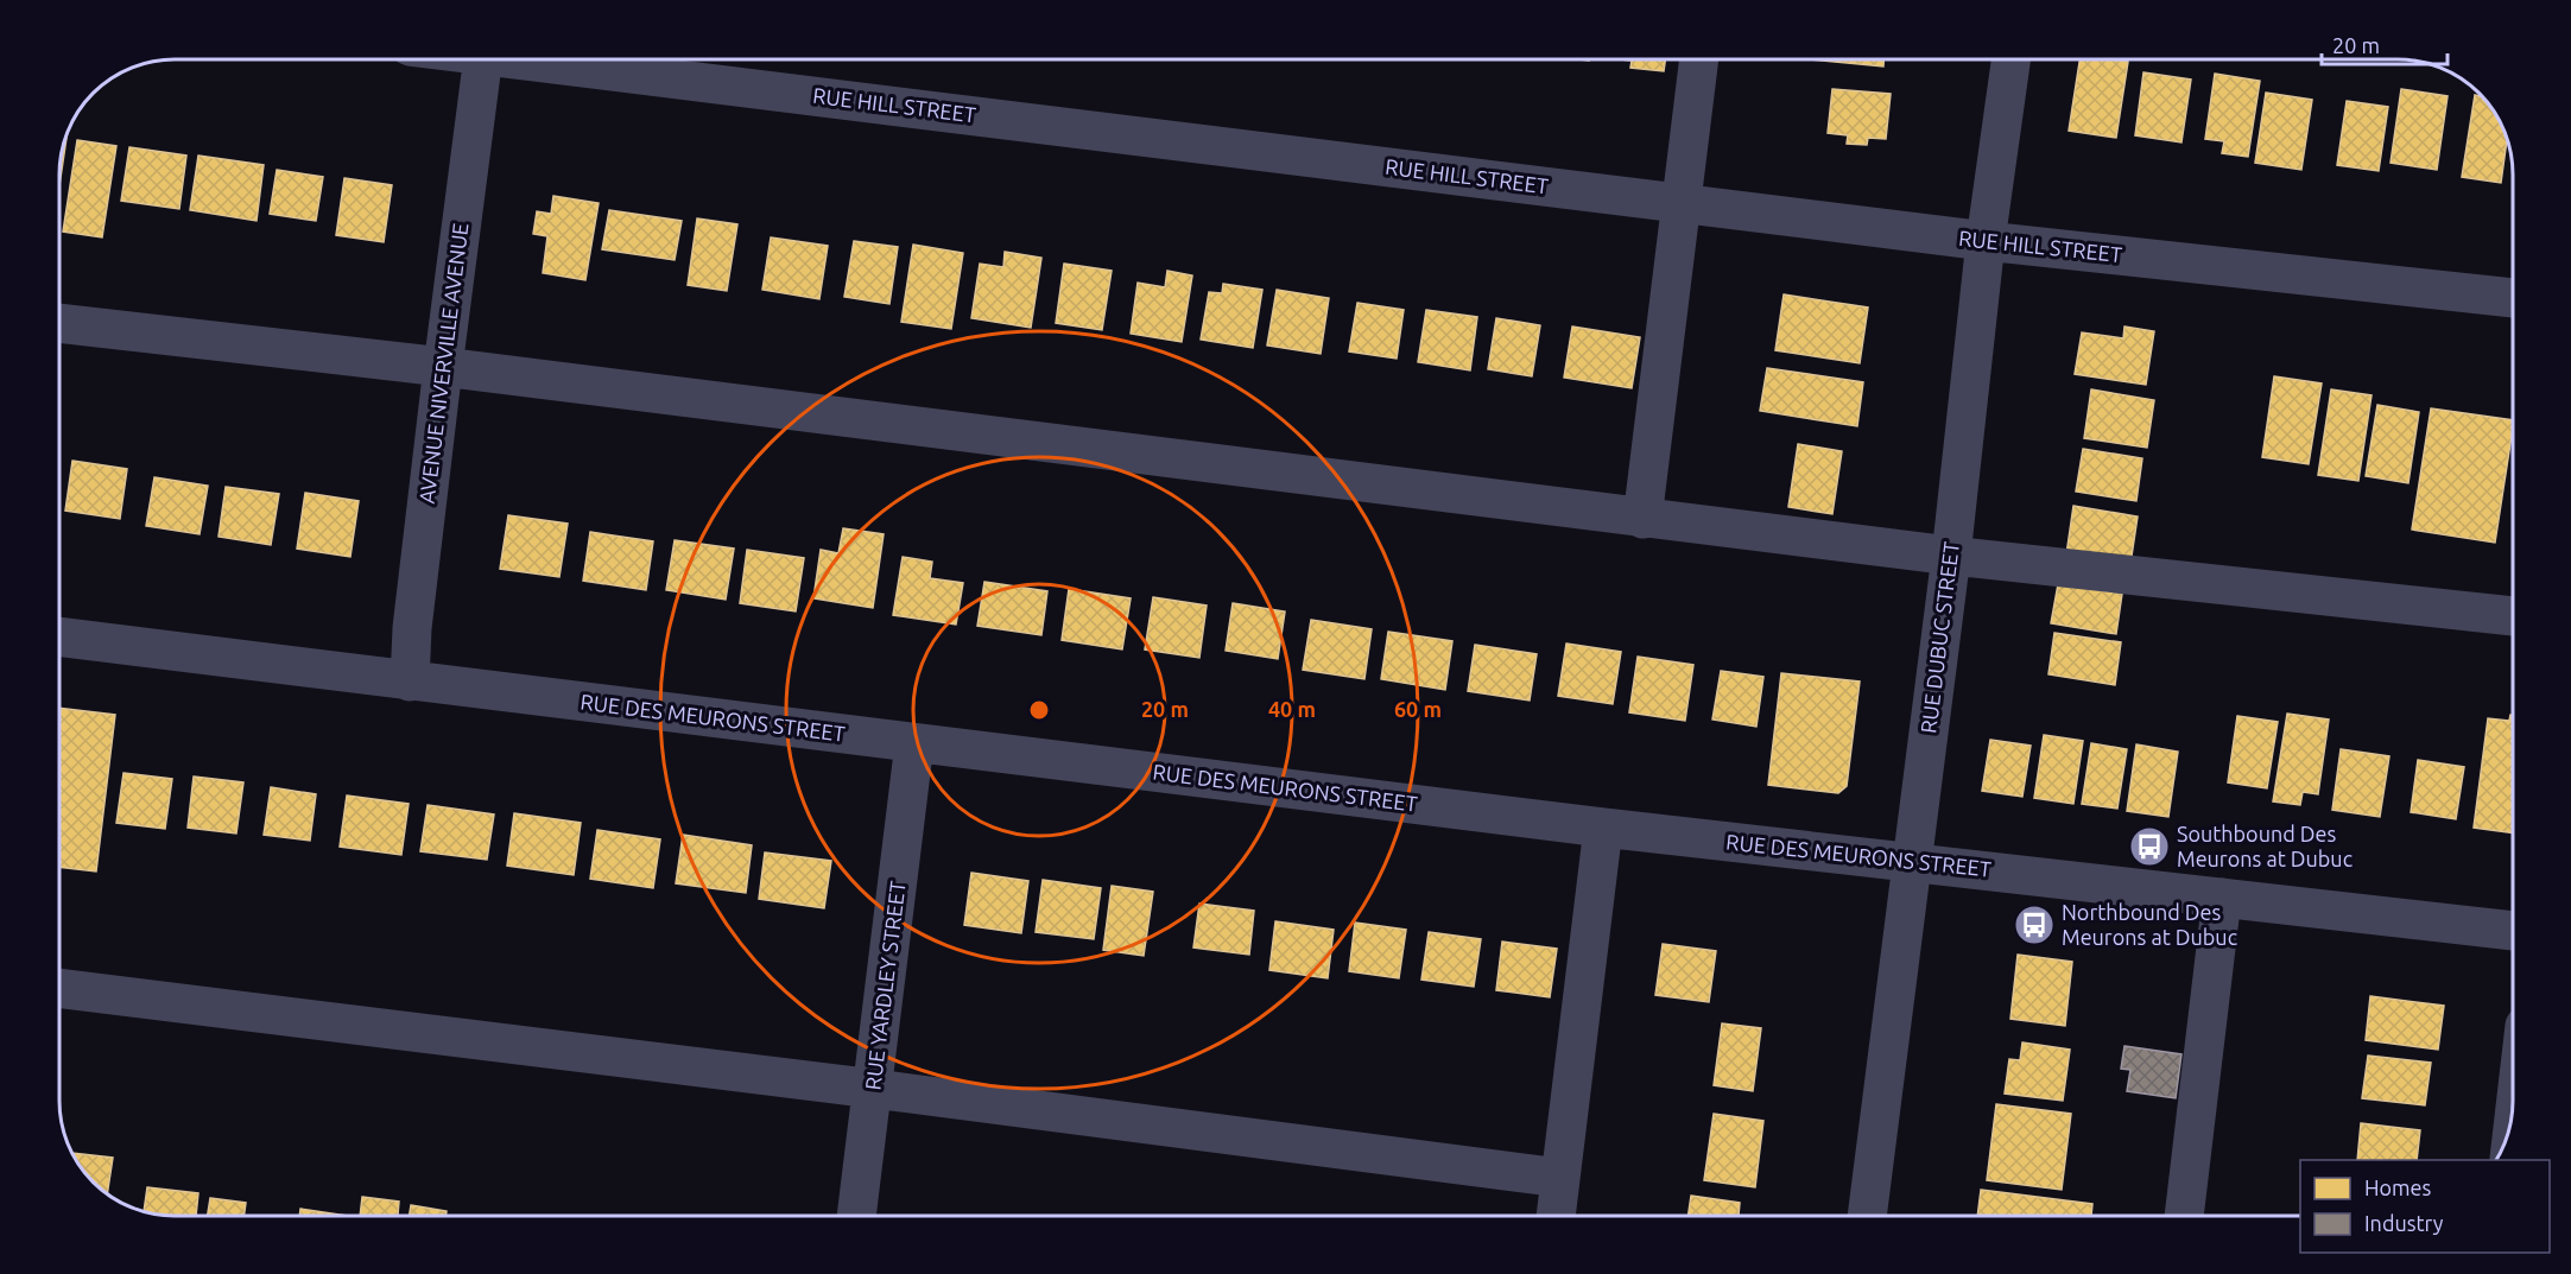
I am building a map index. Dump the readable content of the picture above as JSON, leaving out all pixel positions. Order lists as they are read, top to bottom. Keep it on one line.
{"streets":{"street":["RUE HILL STREET","AVENUE NIVERVILLE AVENUE","RUE DUBUC STREET","RUE DES MEURONS STREET","RUE YARDLEY STREET"]},"crossings":[["RUE HILL STREET","RUE DUBUC STREET"],["AVENUE NIVERVILLE AVENUE","RUE DES MEURONS STREET"],["RUE DUBUC STREET","RUE DES MEURONS STREET"],["RUE DES MEURONS STREET","RUE YARDLEY STREET"]],"places":{"bus stop":["Southbound Des Meurons at Dubuc","Northbound Des Meurons at Dubuc"]},"legend":["Homes","Industry"],"scale_bar":"20 m","rings":["20 m","40 m","60 m"]}
